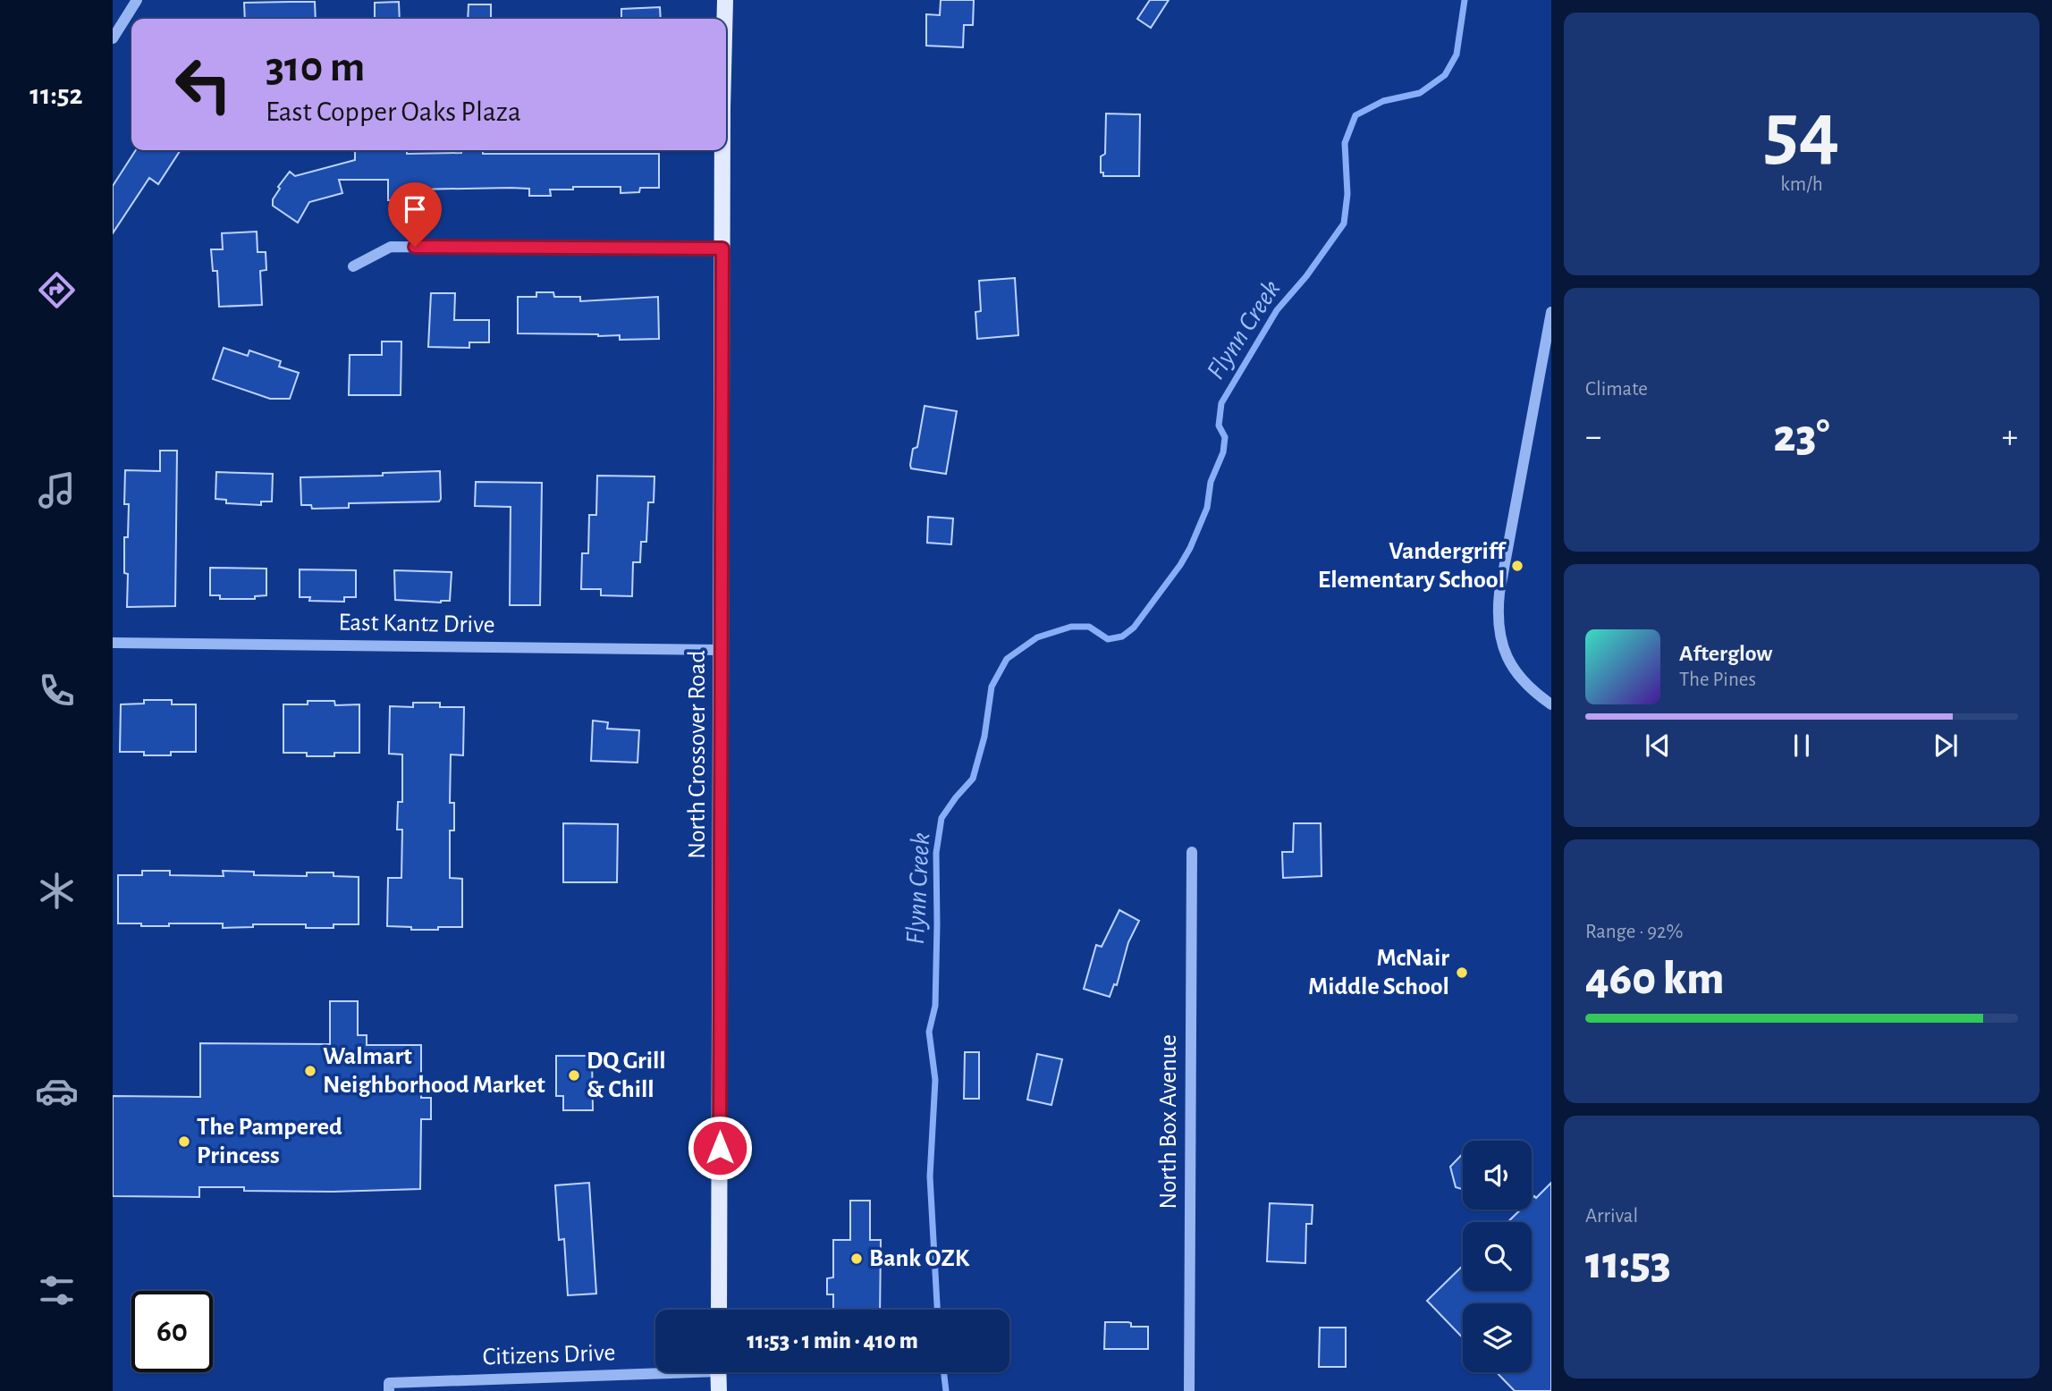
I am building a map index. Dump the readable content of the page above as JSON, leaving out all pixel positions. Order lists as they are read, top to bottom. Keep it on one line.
{"streets":{"main road":["North Crossover Road"],"street":["East Kantz Drive","North Box Avenue","Citizens Drive"]},"crossings":[["East Kantz Drive","North Crossover Road"]],"water":["Flynn Creek"],"places":["Vandergriff Elementary School","McNair Middle School","Walmart Neighborhood Market","DQ Grill & Chill","The Pampered Princess","Bank OZK"],"page":{"tabs":"11:52","tile":[["54","km/h"],"Climate",["Range · 92%","460 km"],["Arrival","11:53"]],"turn":["310 m","East Copper Oaks Plaza"],"heat":["−","23°","+"],"song":["Afterglow","The Pines"],"limit":"60","trip":"11:53 · 1 min · 410 m"}}
